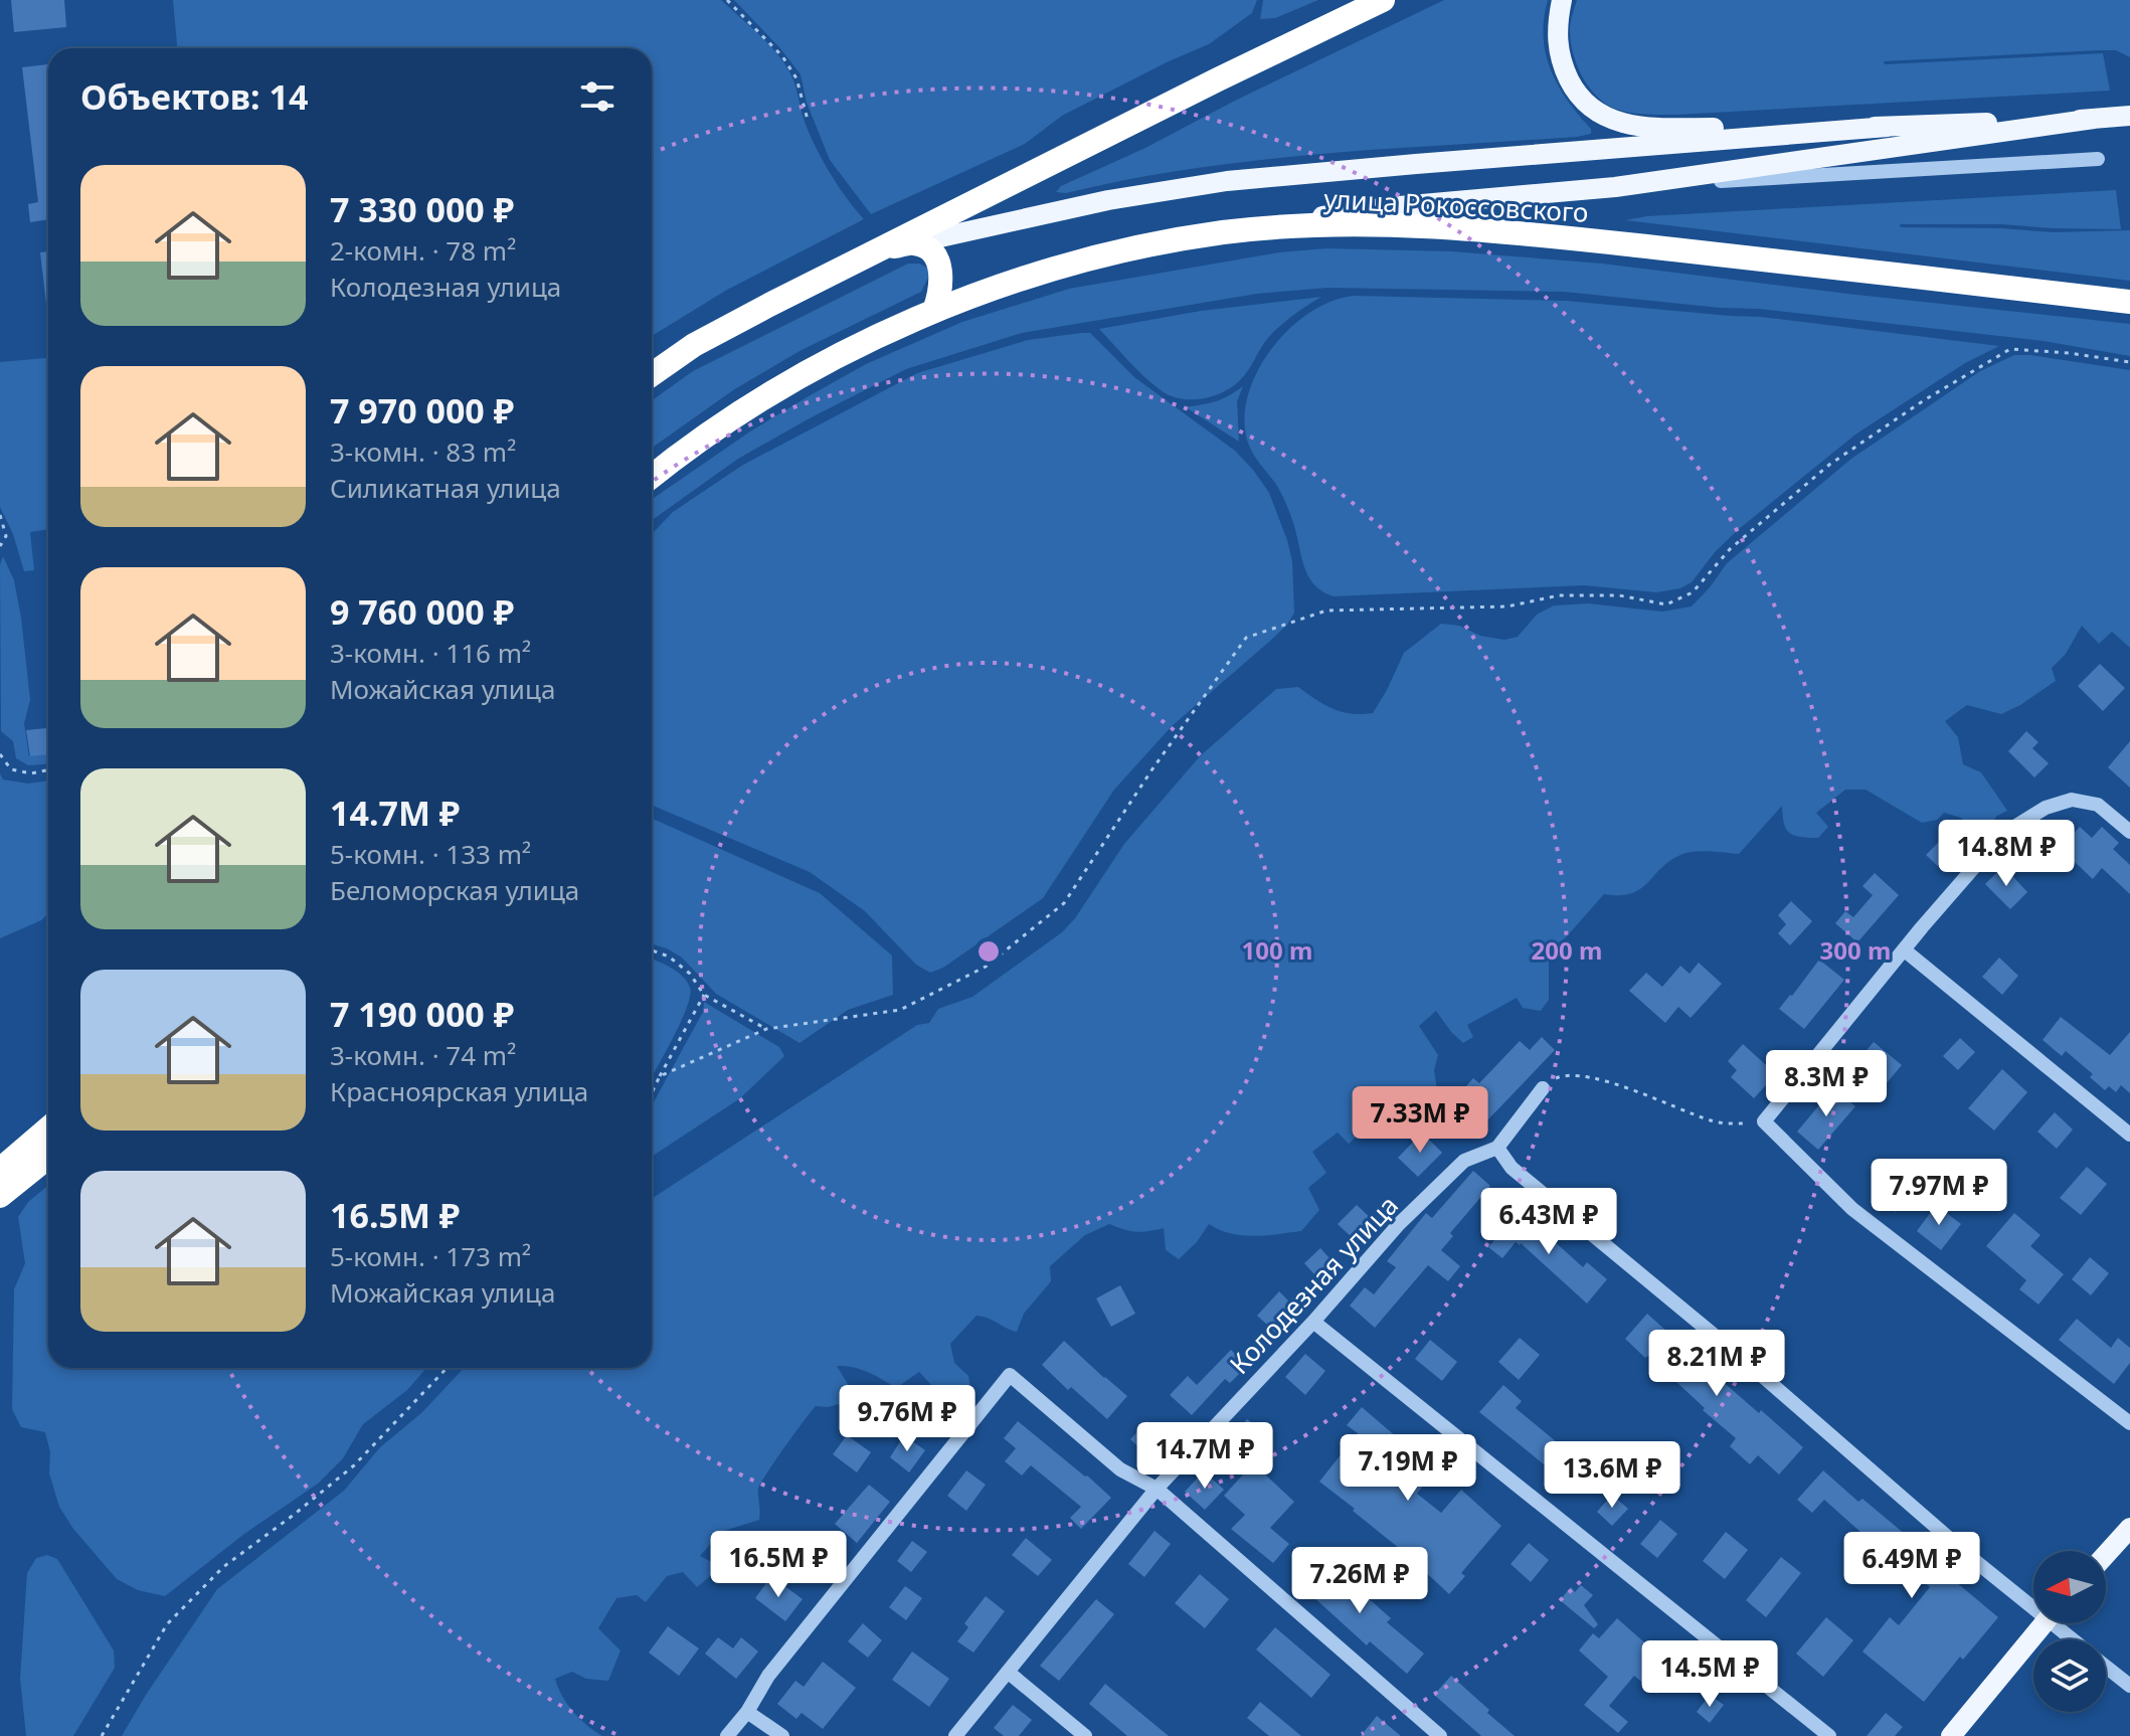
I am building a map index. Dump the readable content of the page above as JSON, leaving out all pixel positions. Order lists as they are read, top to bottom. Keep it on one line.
{"streets":{"highway":["улица Рокоссовского"],"street":["Колодезная улица"]},"north":"left","page":{"heading":"Объектов: 14","list":[{"name":"7 330 000 ₽","note":"2-комн. · 78 m² · Колодезная улица"},{"name":"7 970 000 ₽","note":"3-комн. · 83 m² · Силикатная улица"},{"name":"9 760 000 ₽","note":"3-комн. · 116 m² · Можайская улица"},{"name":"14.7M ₽","note":"5-комн. · 133 m² · Беломорская улица"},{"name":"7 190 000 ₽","note":"3-комн. · 74 m² · Красноярская улица"},{"name":"16.5M ₽","note":"5-комн. · 173 m² · Можайская улица"}],"price":["14.8M ₽","8.3M ₽","7.33M ₽","7.97M ₽","6.43M ₽","8.21M ₽","9.76M ₽","14.7M ₽","7.19M ₽","13.6M ₽","16.5M ₽","6.49M ₽","7.26M ₽","14.5M ₽"]},"rings":["100 m","200 m","300 m"]}
